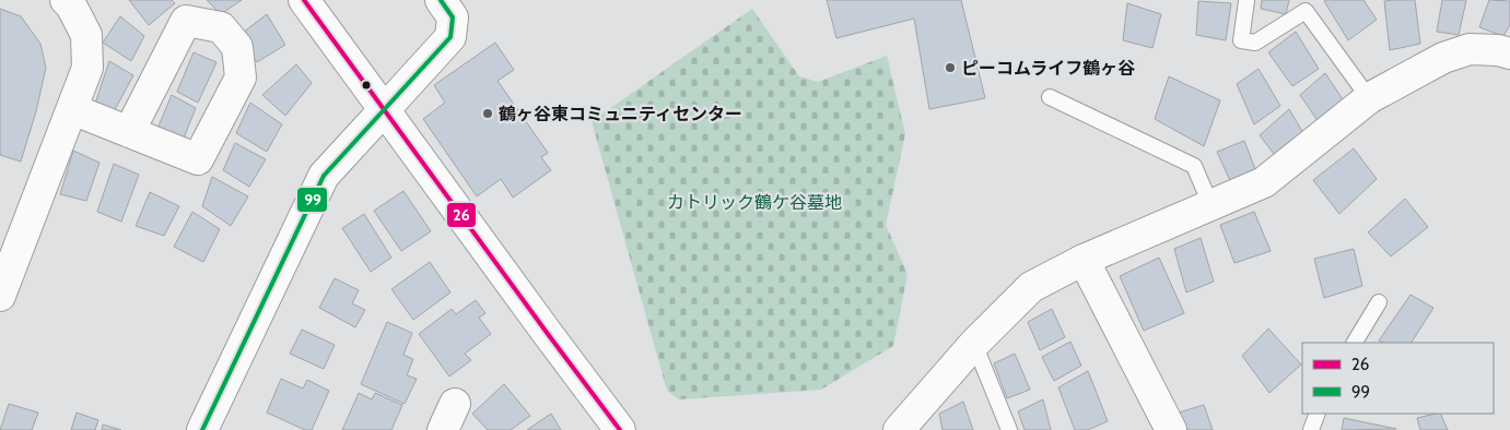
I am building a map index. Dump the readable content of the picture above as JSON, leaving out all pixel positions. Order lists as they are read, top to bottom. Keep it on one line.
{"parks":["カトリック鶴ケ谷墓地"],"places":["ピーコムライフ鶴ヶ谷","鶴ヶ谷東コミュニティセンター"],"lines":["transit line 26","transit line 99"],"legend":["26","99"]}
